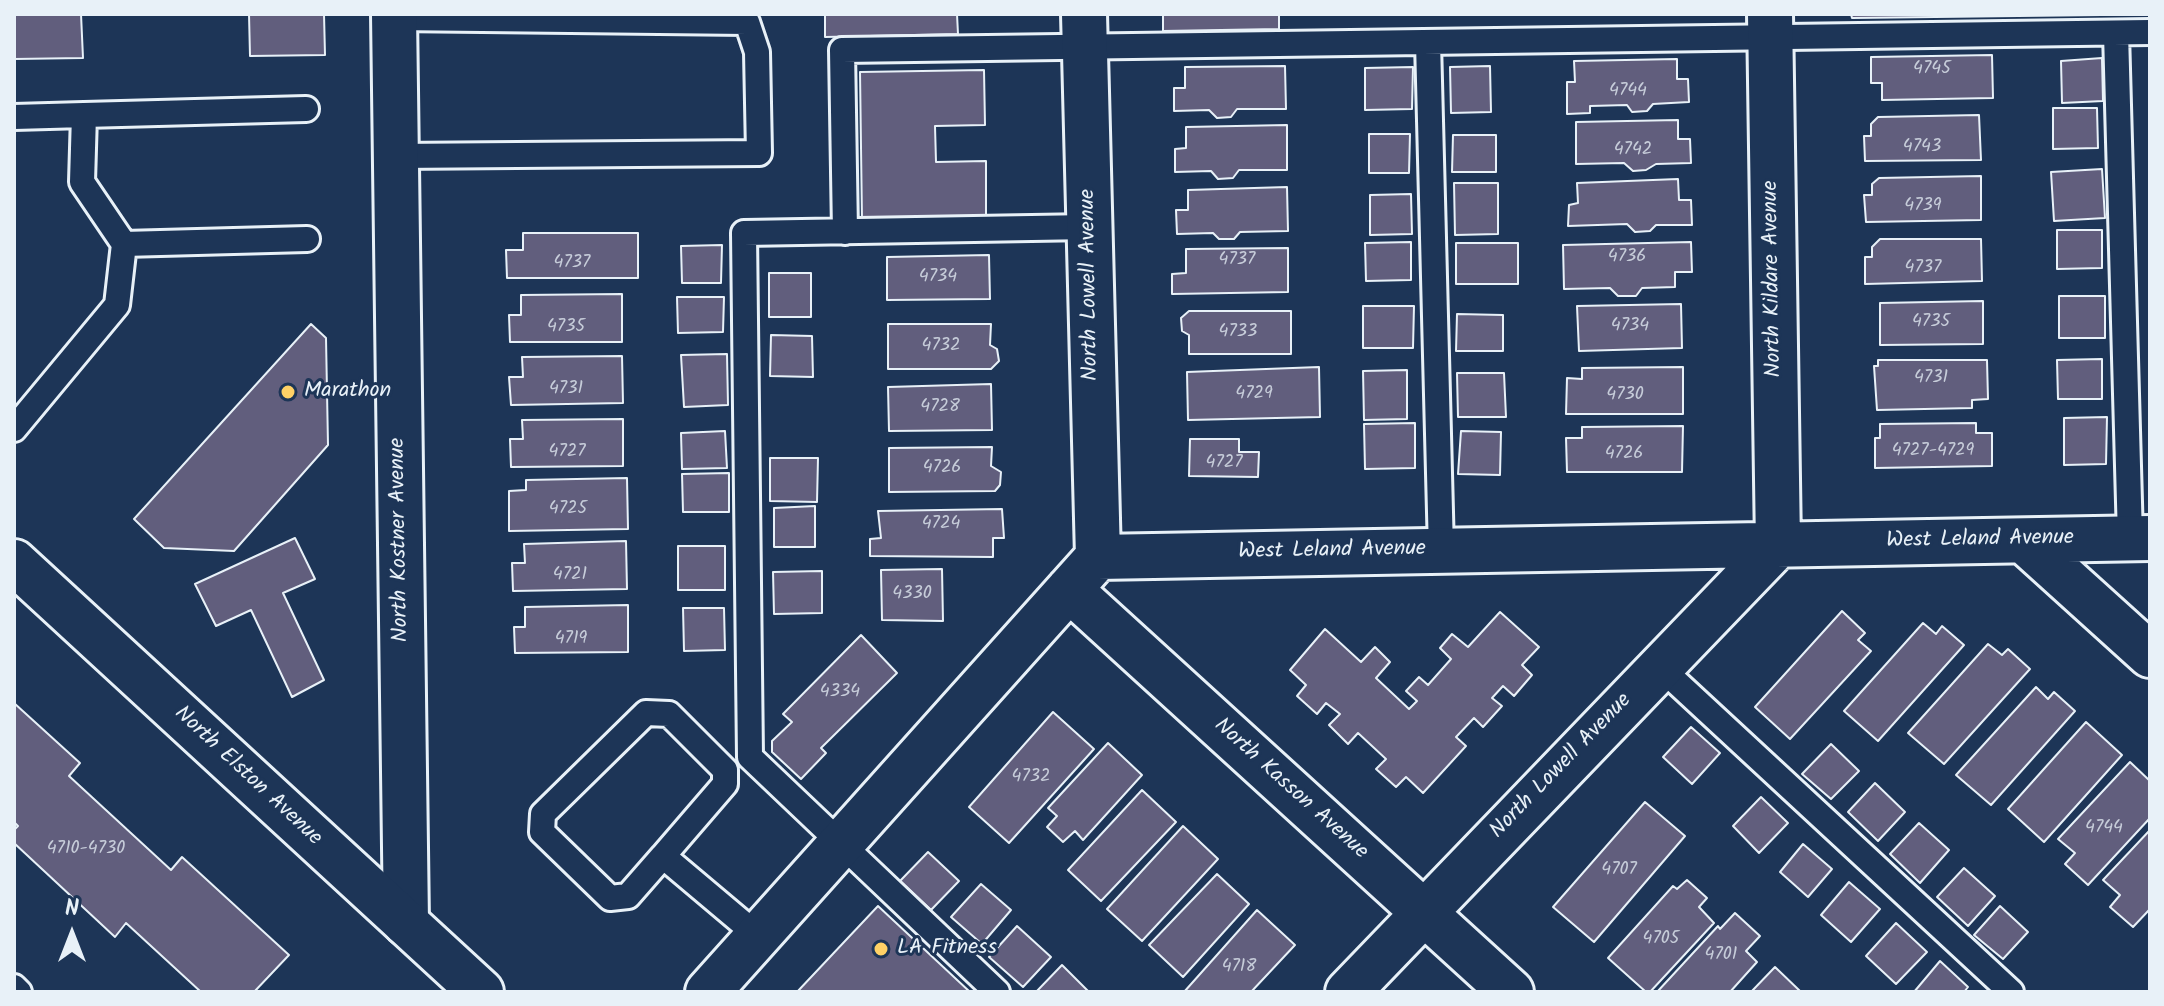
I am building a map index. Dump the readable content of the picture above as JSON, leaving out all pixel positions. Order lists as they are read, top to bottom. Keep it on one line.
{"streets":{"street":["North Kildare Avenue","North Lowell Avenue","North Kostner Avenue","West Leland Avenue","North Elston Avenue","North Kasson Avenue"]},"crossings":[["North Kildare Avenue","North Lowell Avenue"],["North Kildare Avenue","West Leland Avenue"],["North Lowell Avenue","West Leland Avenue"],["North Lowell Avenue","North Kasson Avenue"],["North Kostner Avenue","North Elston Avenue"]],"places":["Marathon","LA Fitness"],"house_numbers":["4745","4744","4743","4742","4739","4736","4737","4737","4737","4734","4735","4734","4735","4733","4732","4731","4731","4729","4730","4728","4727-4729","4727","4726","4727","4726","4725","4724","4721","4330","4719","4334","4732","4744","4710-4730","4707","4705","4701","4718"],"north":"top"}
